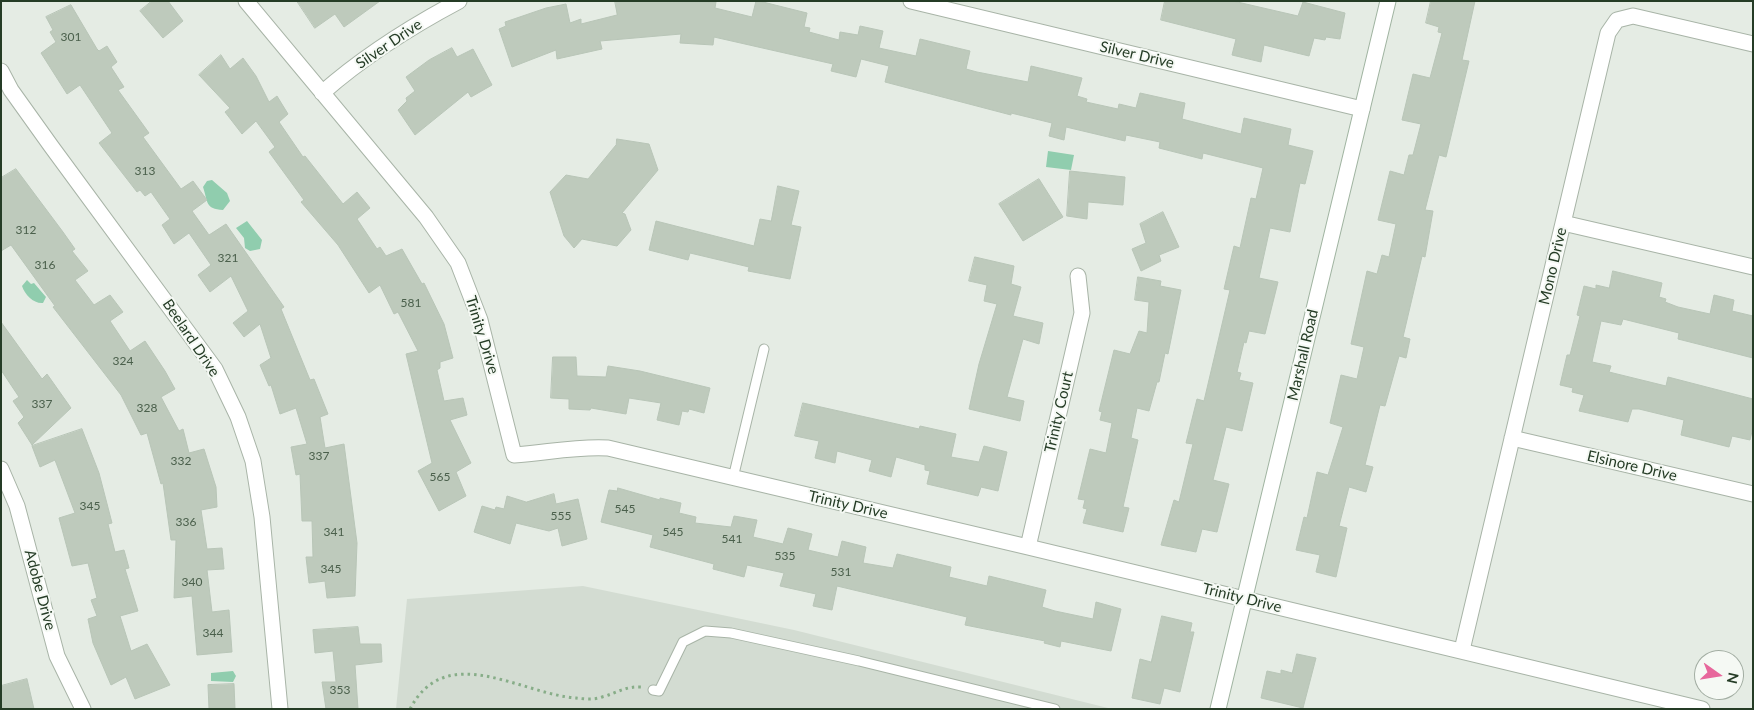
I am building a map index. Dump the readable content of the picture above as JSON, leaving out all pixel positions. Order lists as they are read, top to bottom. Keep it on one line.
{"streets":{"street":["Silver Drive","Mono Drive","Trinity Drive","Beelard Drive","Marshall Road","Trinity Court","Elsinore Drive","Adobe Drive"]},"crossings":[["Silver Drive","Trinity Drive"],["Silver Drive","Marshall Road"],["Mono Drive","Trinity Drive"],["Mono Drive","Elsinore Drive"],["Trinity Drive","Marshall Road"],["Trinity Drive","Trinity Court"]],"house_numbers":["301","313","312","321","316","581","324","337","328","337","332","565","345","545","555","336","341","545","541","535","345","531","340","344","353"],"north":"right"}
